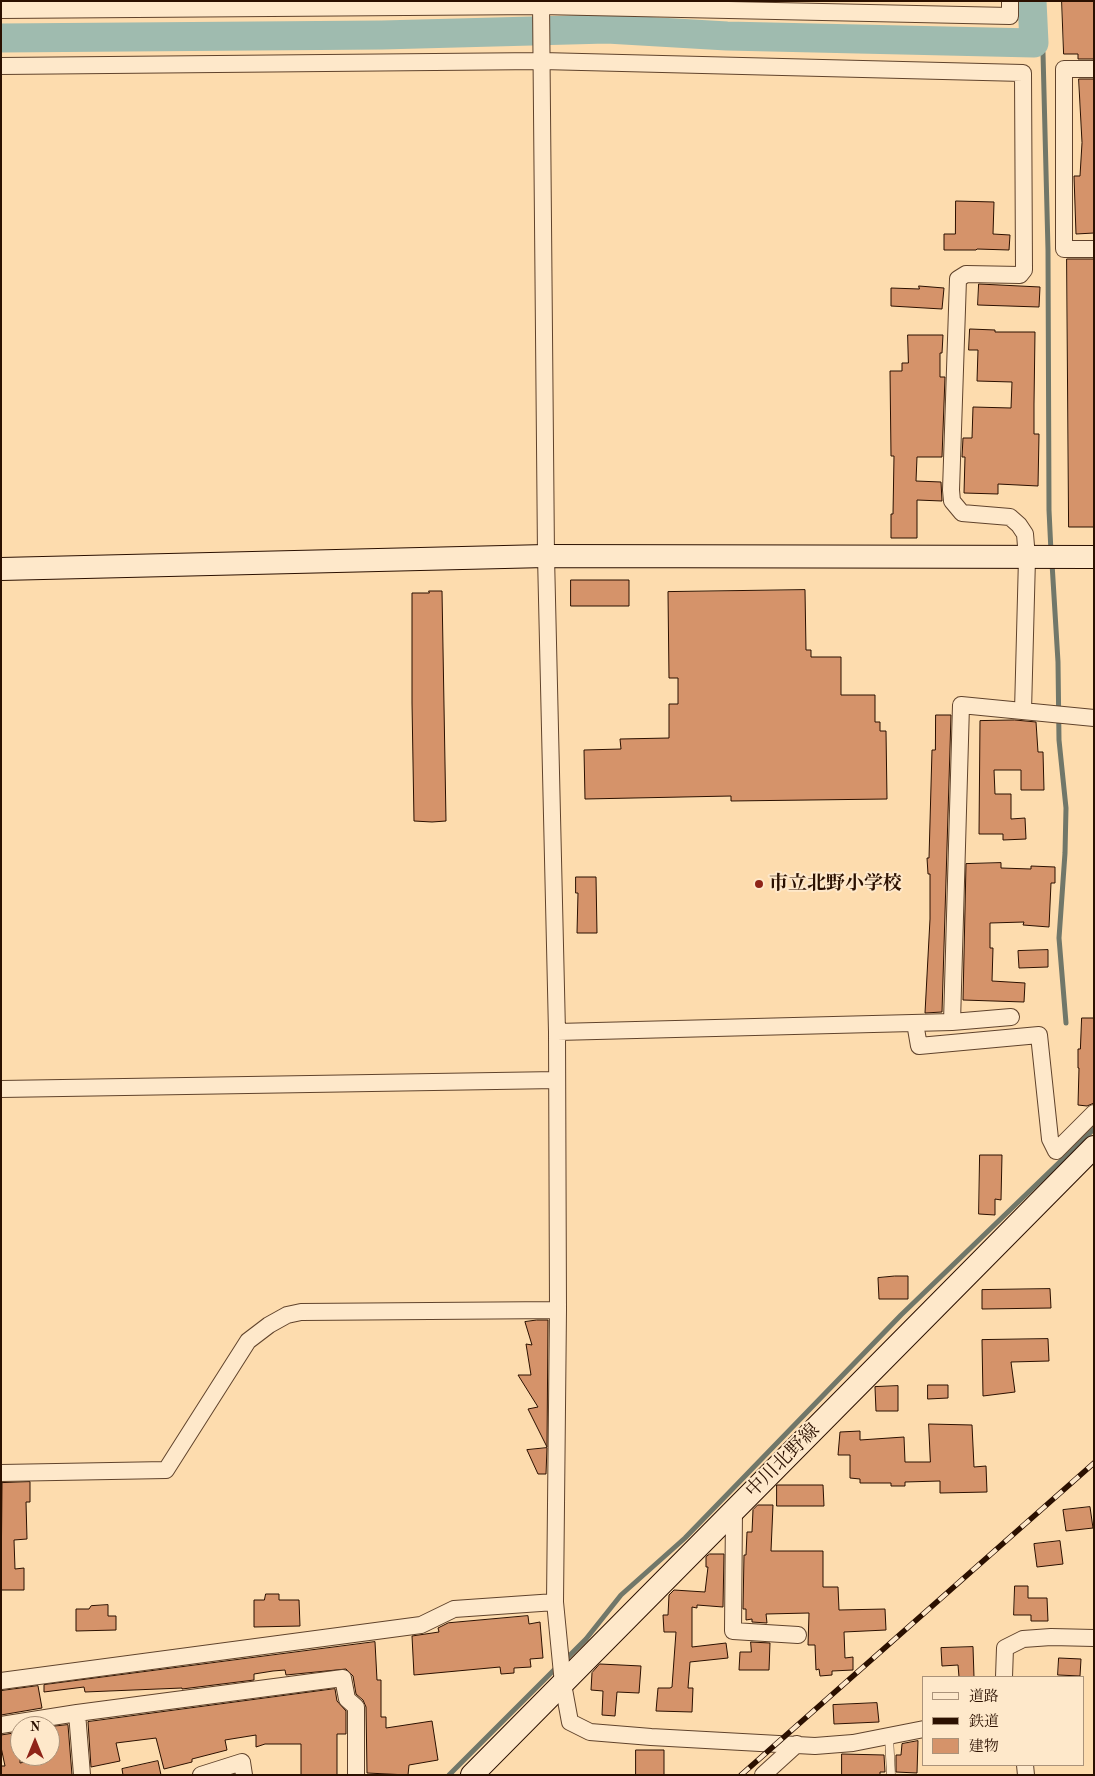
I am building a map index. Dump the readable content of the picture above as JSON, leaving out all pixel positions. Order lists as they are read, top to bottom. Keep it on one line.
{"streets":{"street":["中川北野線"]},"places":["市立北野小学校"],"legend":["道路","鉄道","建物"],"north":"top"}
